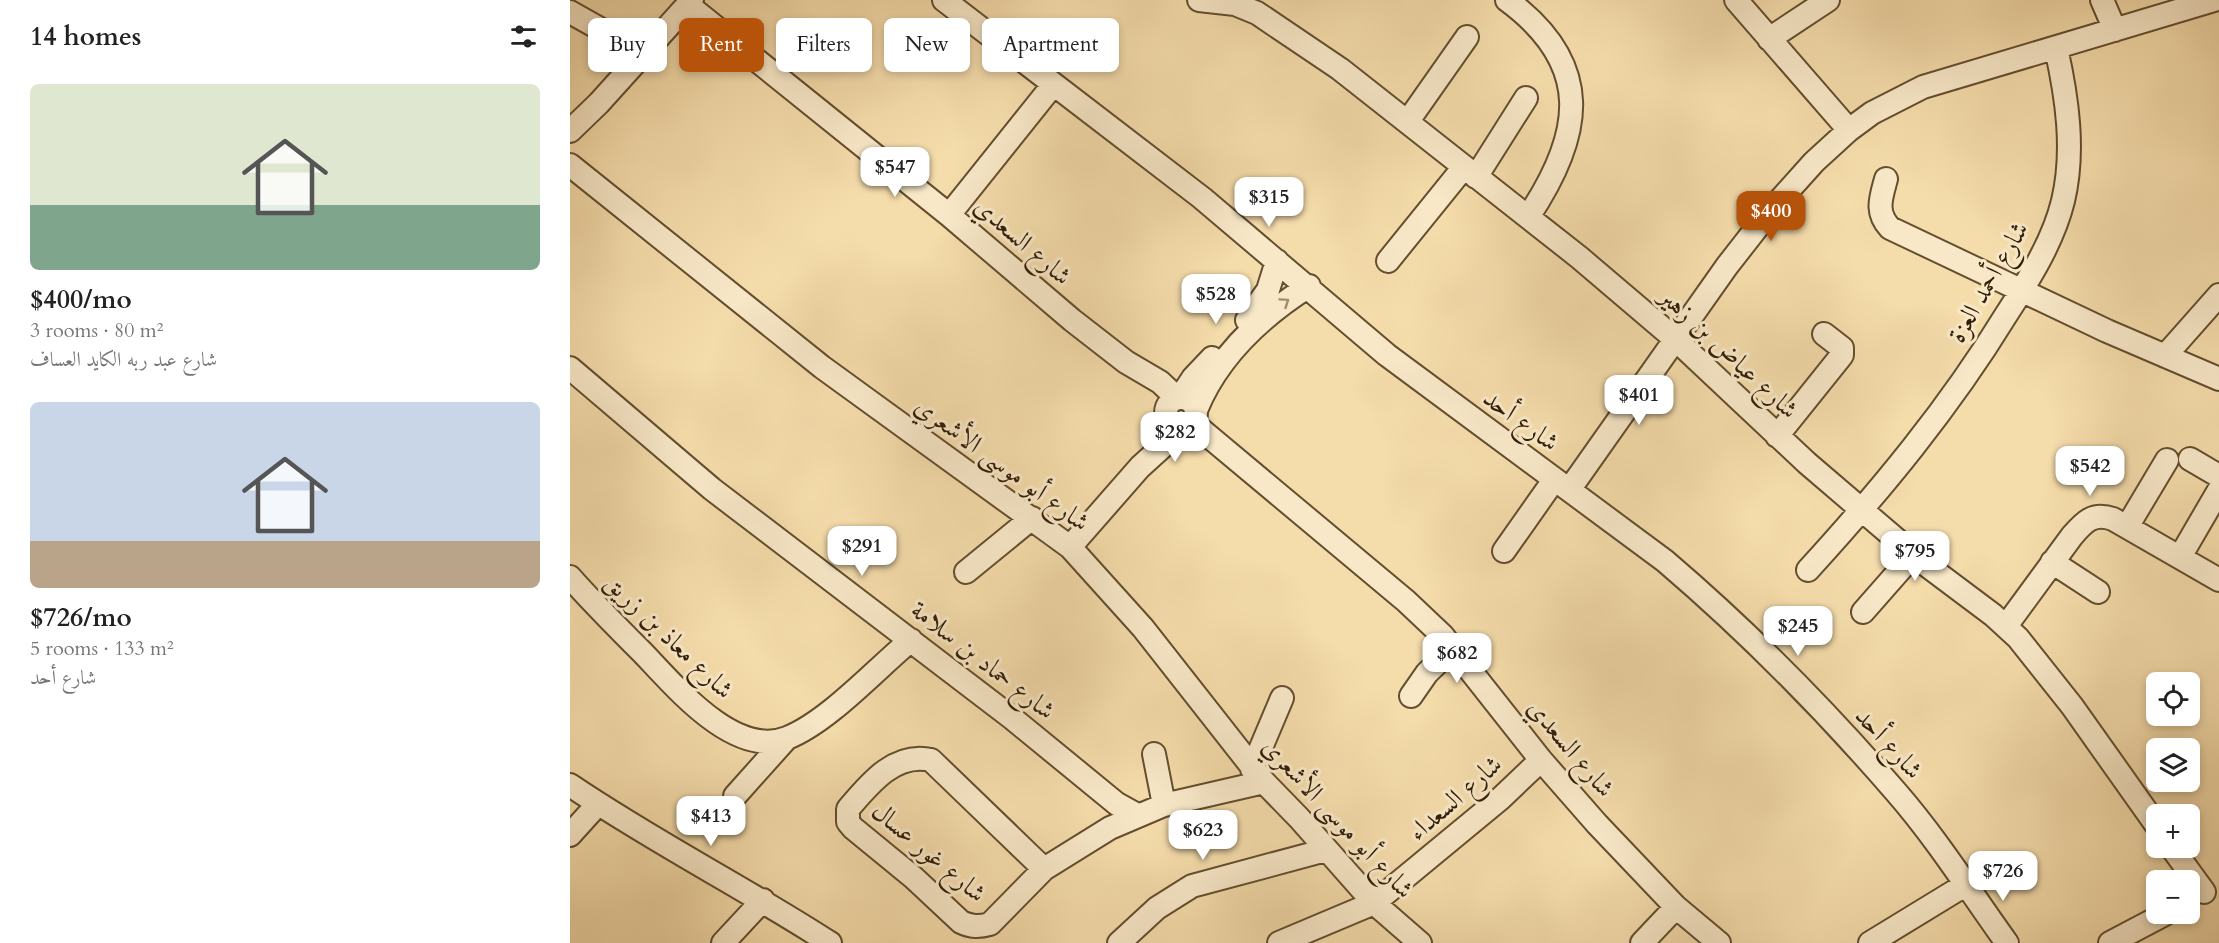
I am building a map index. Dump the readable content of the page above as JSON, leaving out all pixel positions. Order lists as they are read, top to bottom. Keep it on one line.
{"streets":{"street":["شارع السعدي","شارع أحمد العزة","شارع عياض بن زهير","شارع أحد","شارع أبو موسى الأشعري","شارع معاذ بن زريق","شارع حماد بن سلامة","شارع السعداء","شارع غور عسال"]},"crossings":[["شارع السعدي","شارع السعداء"],["شارع أحمد العزة","شارع عياض بن زهير"],["شارع أبو موسى الأشعري","شارع السعداء"],["شارع أبو موسى الأشعري","شارع غور عسال"],["شارع معاذ بن زريق","شارع حماد بن سلامة"],["شارع حماد بن سلامة","شارع غور عسال"]],"page":{"heading":"14 homes","chip":["Buy","Rent","Filters","New","Apartment"],"list":[{"name":"$400/mo","note":"3 rooms · 80 m² · شارع عبد ربه الكايد العساف"},{"name":"$726/mo","note":"5 rooms · 133 m² · شارع أحد"}],"price":["$547","$315","$400","$528","$401","$282","$542","$291","$795","$245","$682","$413","$623","$726"],"map_buttons":["+","−"]}}
